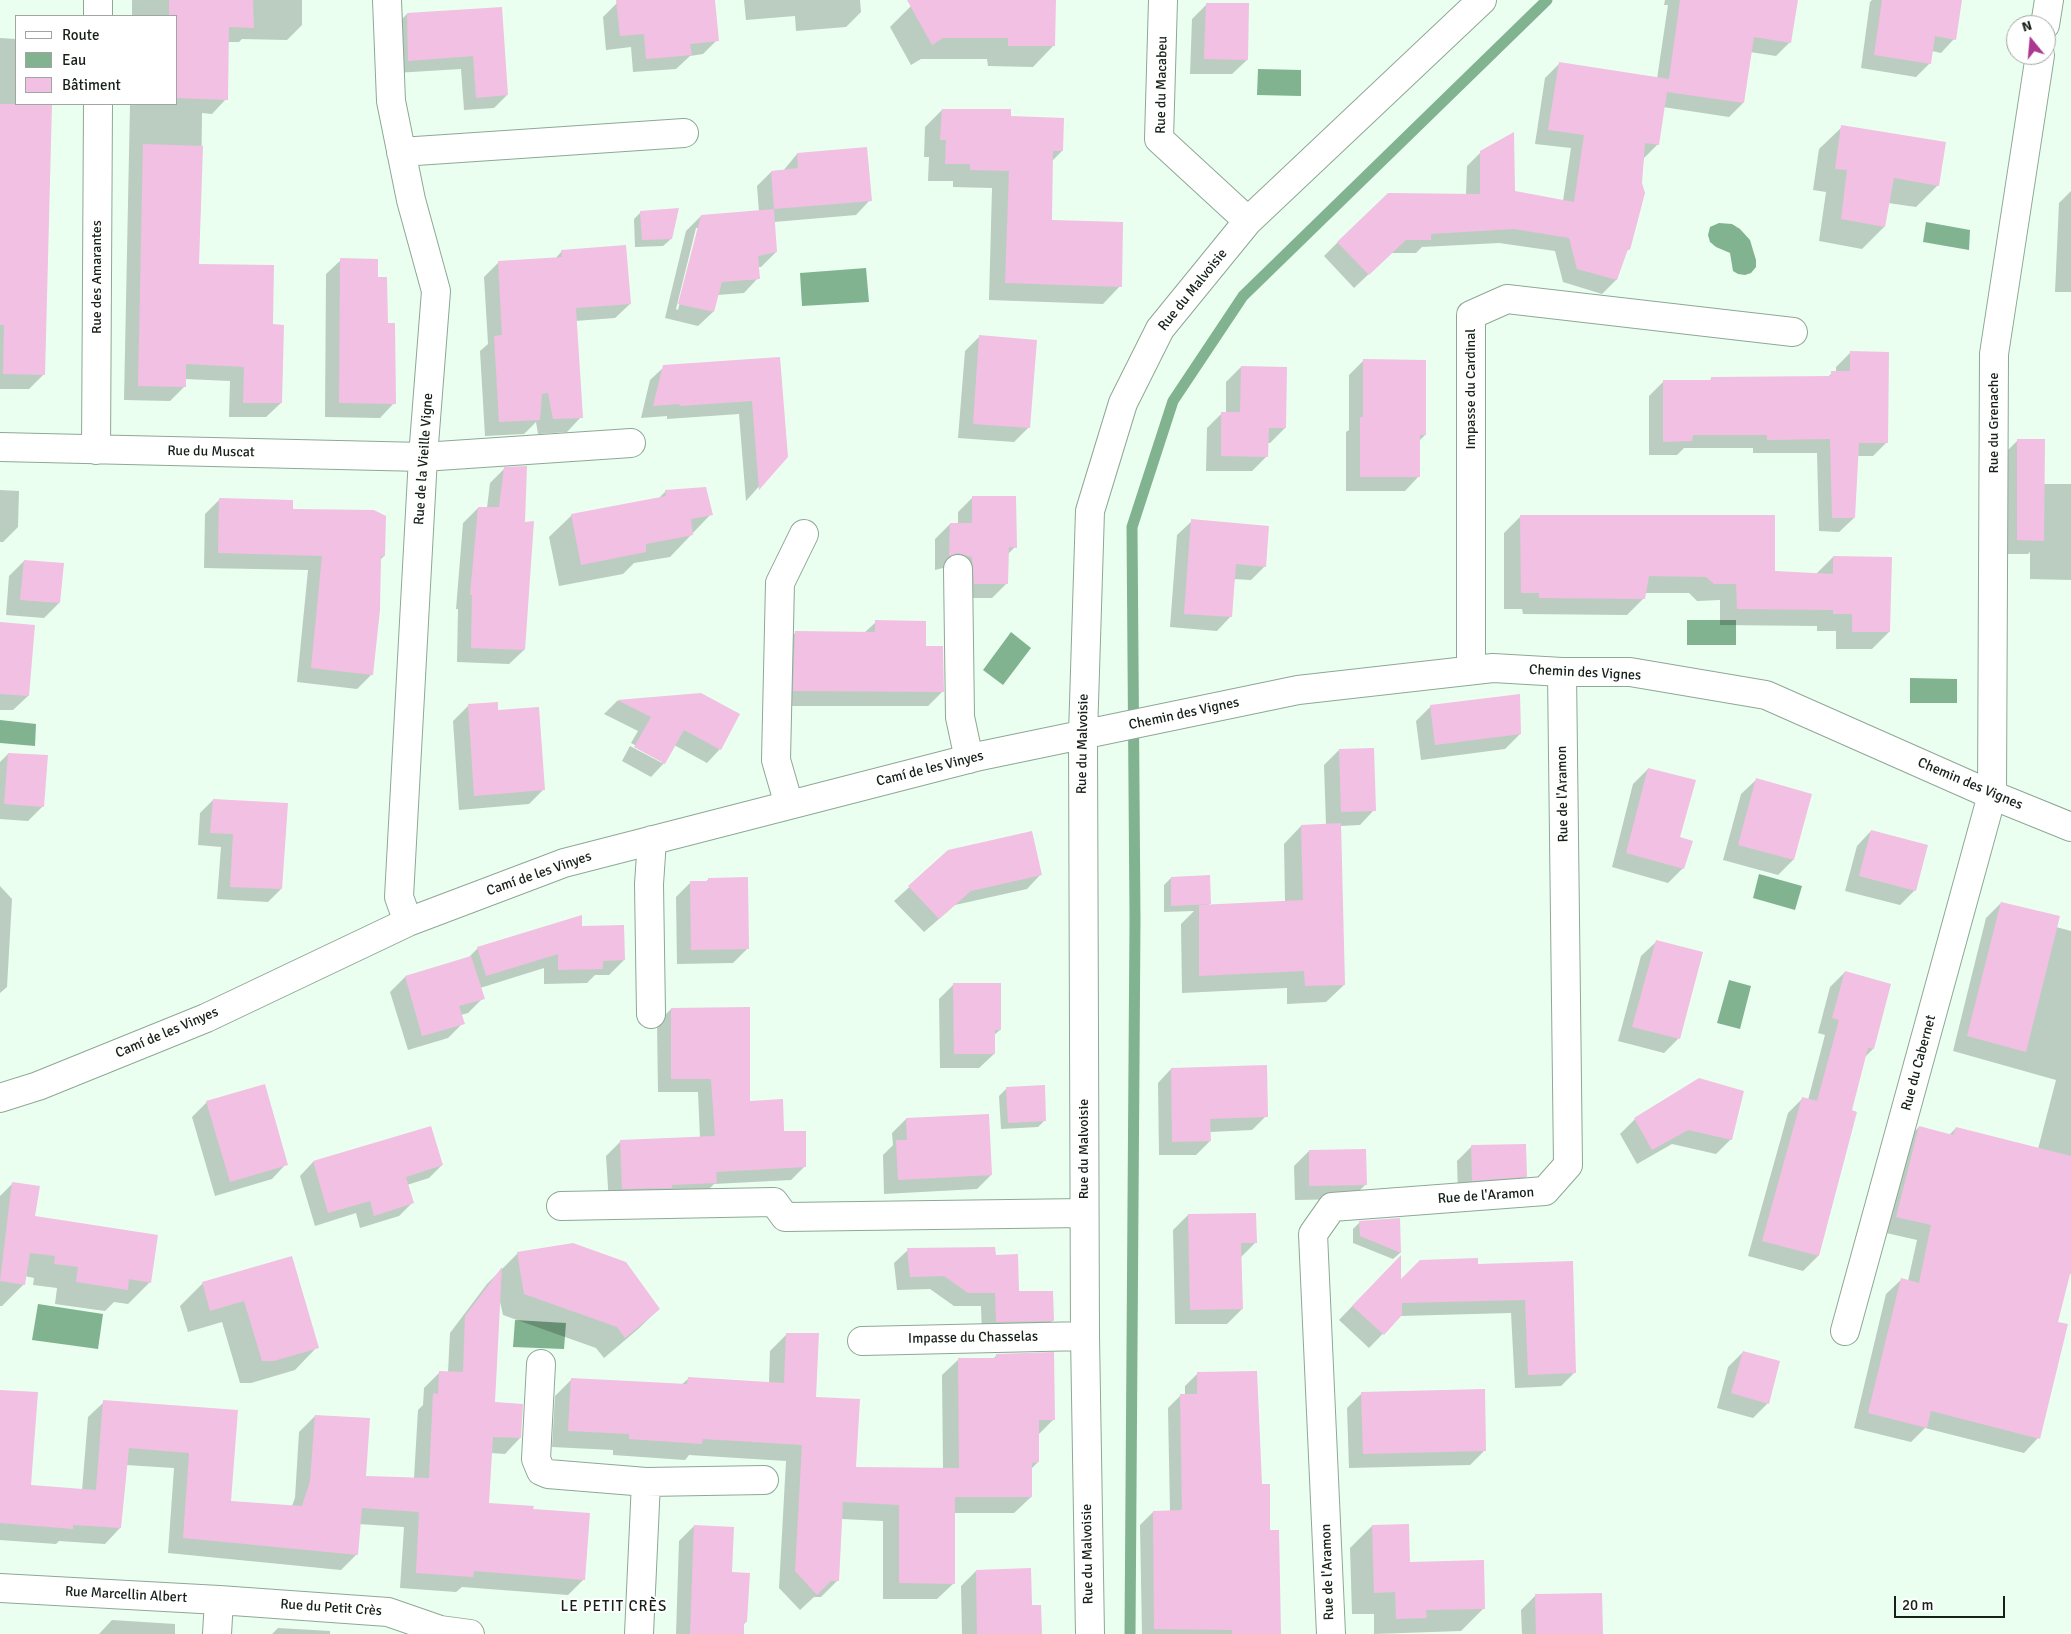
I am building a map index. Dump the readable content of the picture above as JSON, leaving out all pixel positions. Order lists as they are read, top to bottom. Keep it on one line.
{"streets":{"street":["Rue du Macabeu","Rue des Amarantes","Rue du Malvoisie","Impasse du Cardinal","Rue du Grenache","Rue du Muscat","Rue de la Vieille Vigne","Chemin des Vignes","Camí de les Vinyes","Rue de l'Aramon","Rue du Cabernet","Impasse du Chasselas","Rue Marcellin Albert","Rue du Petit Crès"]},"crossings":[["Rue du Macabeu","Rue du Malvoisie"],["Rue des Amarantes","Rue du Muscat"],["Rue du Malvoisie","Chemin des Vignes"],["Rue du Malvoisie","Camí de les Vinyes"],["Rue du Malvoisie","Impasse du Chasselas"],["Impasse du Cardinal","Chemin des Vignes"],["Rue du Grenache","Chemin des Vignes"],["Rue du Grenache","Rue du Cabernet"],["Rue du Muscat","Rue de la Vieille Vigne"],["Rue de la Vieille Vigne","Camí de les Vinyes"],["Chemin des Vignes","Camí de les Vinyes"],["Chemin des Vignes","Rue de l'Aramon"],["Chemin des Vignes","Rue du Cabernet"],["Rue Marcellin Albert","Rue du Petit Crès"]],"districts":["LE PETIT CRÈS"],"legend":["Route","Eau","Bâtiment"],"scale_bar":"20 m","north":"top"}
